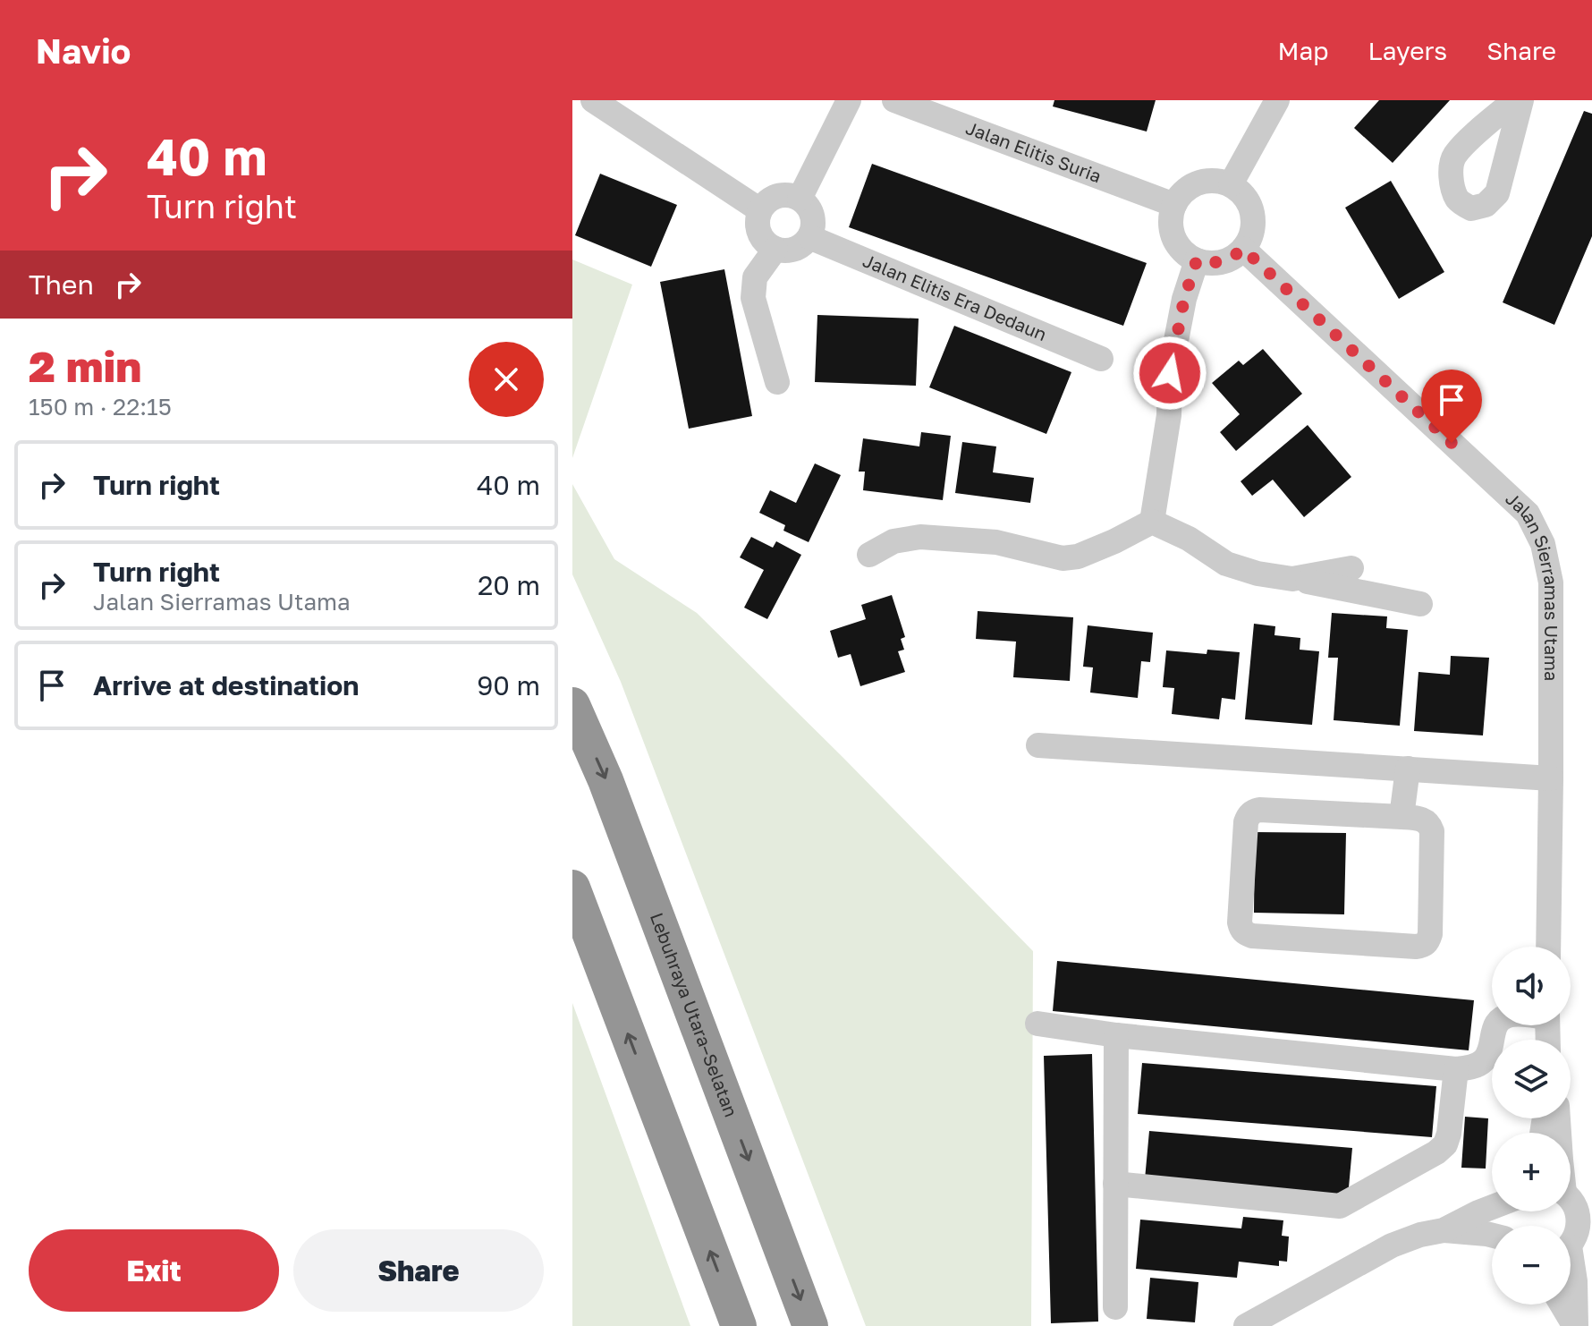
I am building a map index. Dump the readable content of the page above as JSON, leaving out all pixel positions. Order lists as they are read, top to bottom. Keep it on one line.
{"streets":{"highway":["Lebuhraya Utara–Selatan"],"street":["Jalan Elitis Suria","Jalan Elitis Era Dedaun","Jalan Sierramas Utama"]},"crossings":[["Jalan Elitis Suria","Jalan Sierramas Utama"]],"page":{"header":"Navio","nav":["Map","Layers","Share"],"turn":["40 m","Turn right"],"then":"Then","heading":["2 min","150 m · 22:15"],"list":[{"name":"Turn right","value":"40 m"},{"name":"Turn right","note":"Jalan Sierramas Utama","value":"20 m"},{"name":"Arrive at destination","value":"90 m"}],"map_buttons":["+","−"],"buttons":["Exit","Share"]}}
